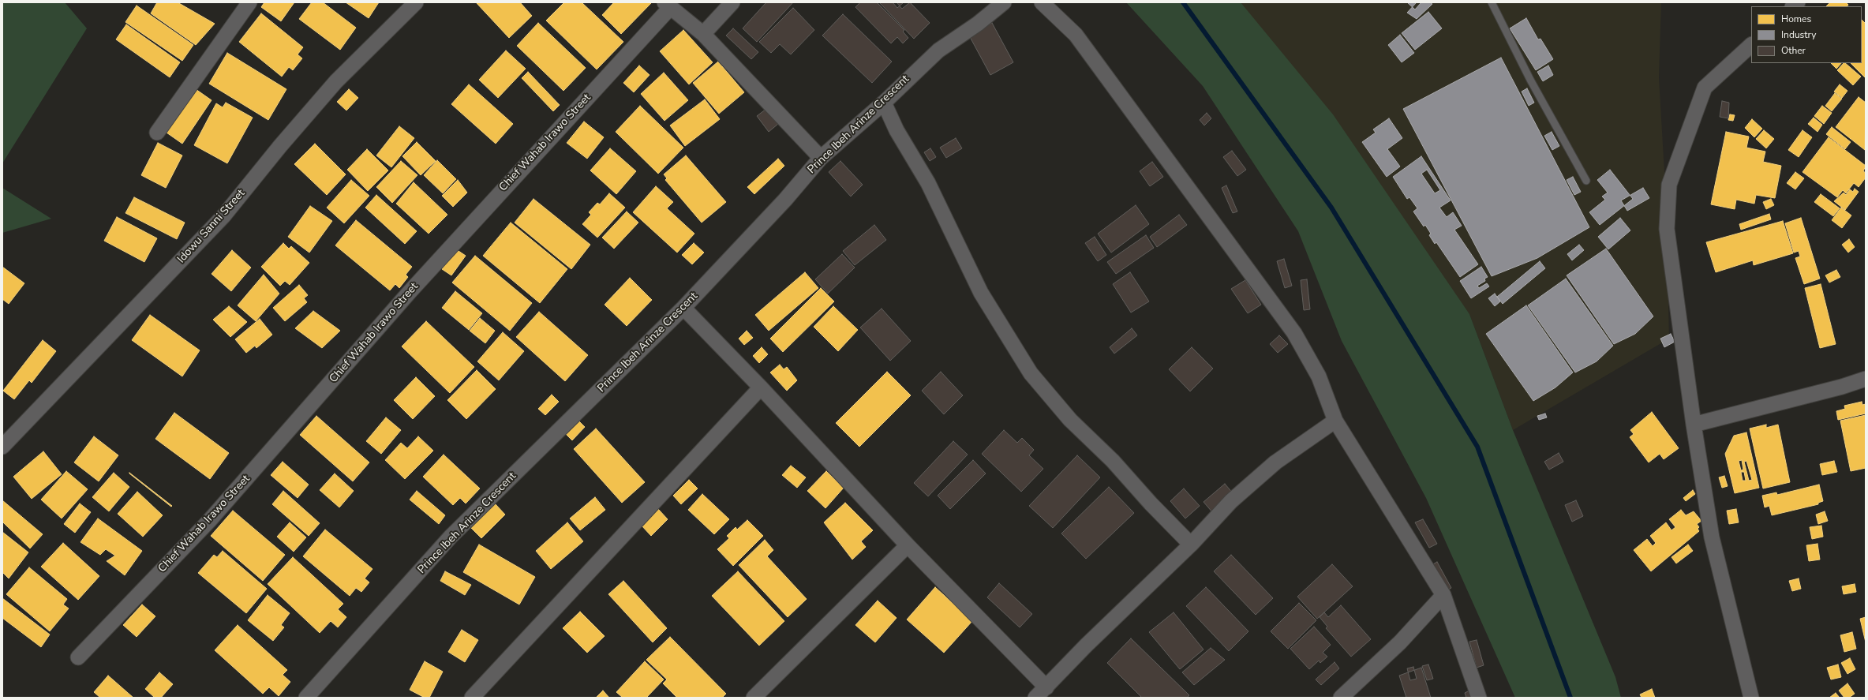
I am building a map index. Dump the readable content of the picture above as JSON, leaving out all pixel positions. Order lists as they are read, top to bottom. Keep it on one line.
{"streets":{"street":["Prince Ibeh Arinze Crescent","Chief Wahab Irawo Street","Idowu Sanni Street"]},"legend":["Homes","Industry","Other"]}
